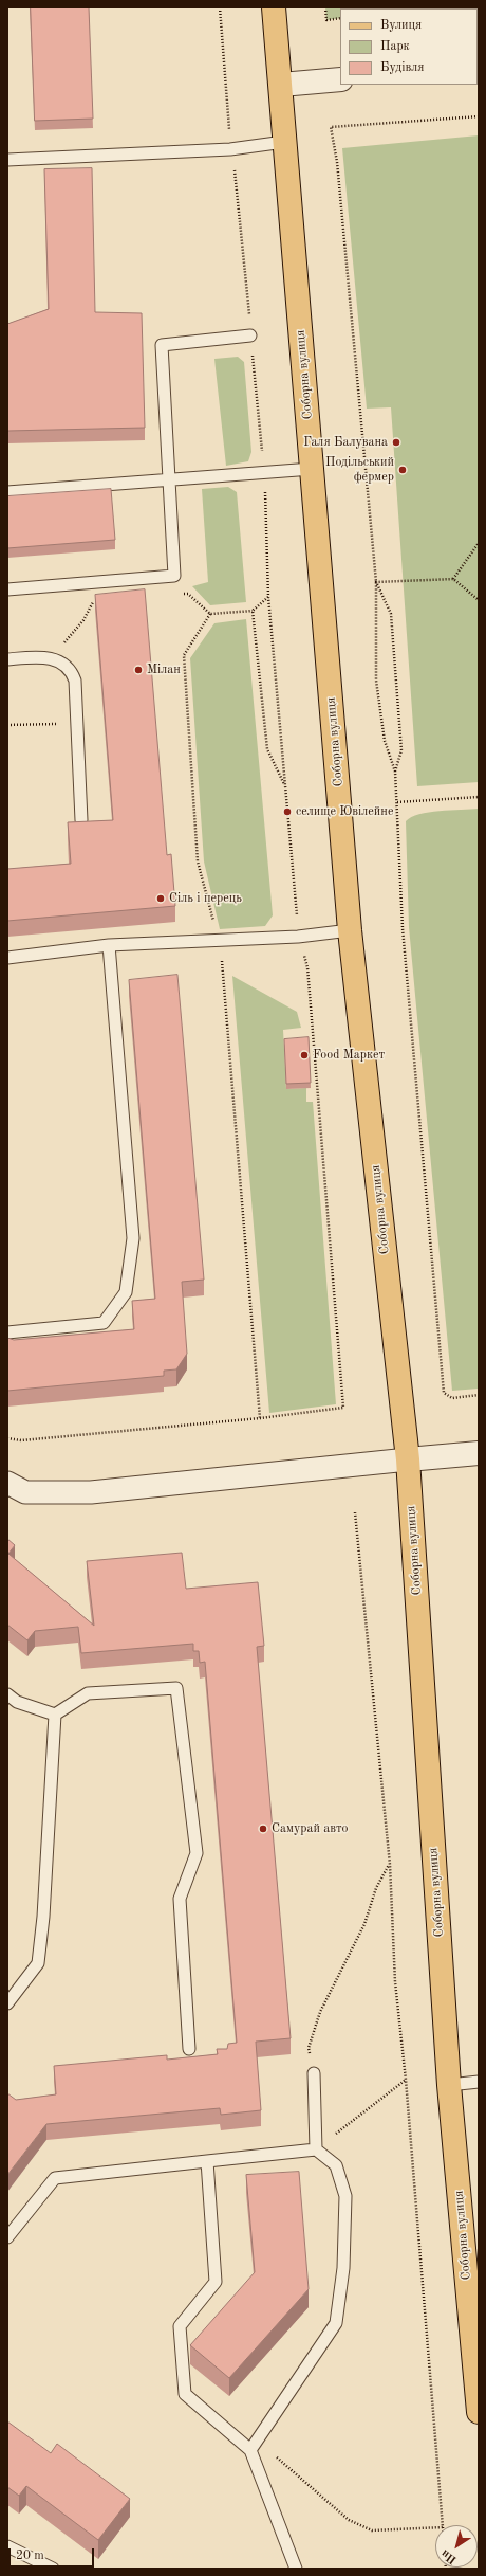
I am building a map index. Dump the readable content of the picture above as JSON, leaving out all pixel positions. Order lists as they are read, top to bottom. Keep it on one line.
{"streets":{"main road":["Соборна вулиця"]},"places":["Галя Балувана","Подільський фермер","Мілан","селище Ювілейне","Сіль і перець","Food Маркет","Самурай авто"],"legend":["Вулиця","Парк","Будівля"],"scale_bar":"20 m","north":"bottom left"}
